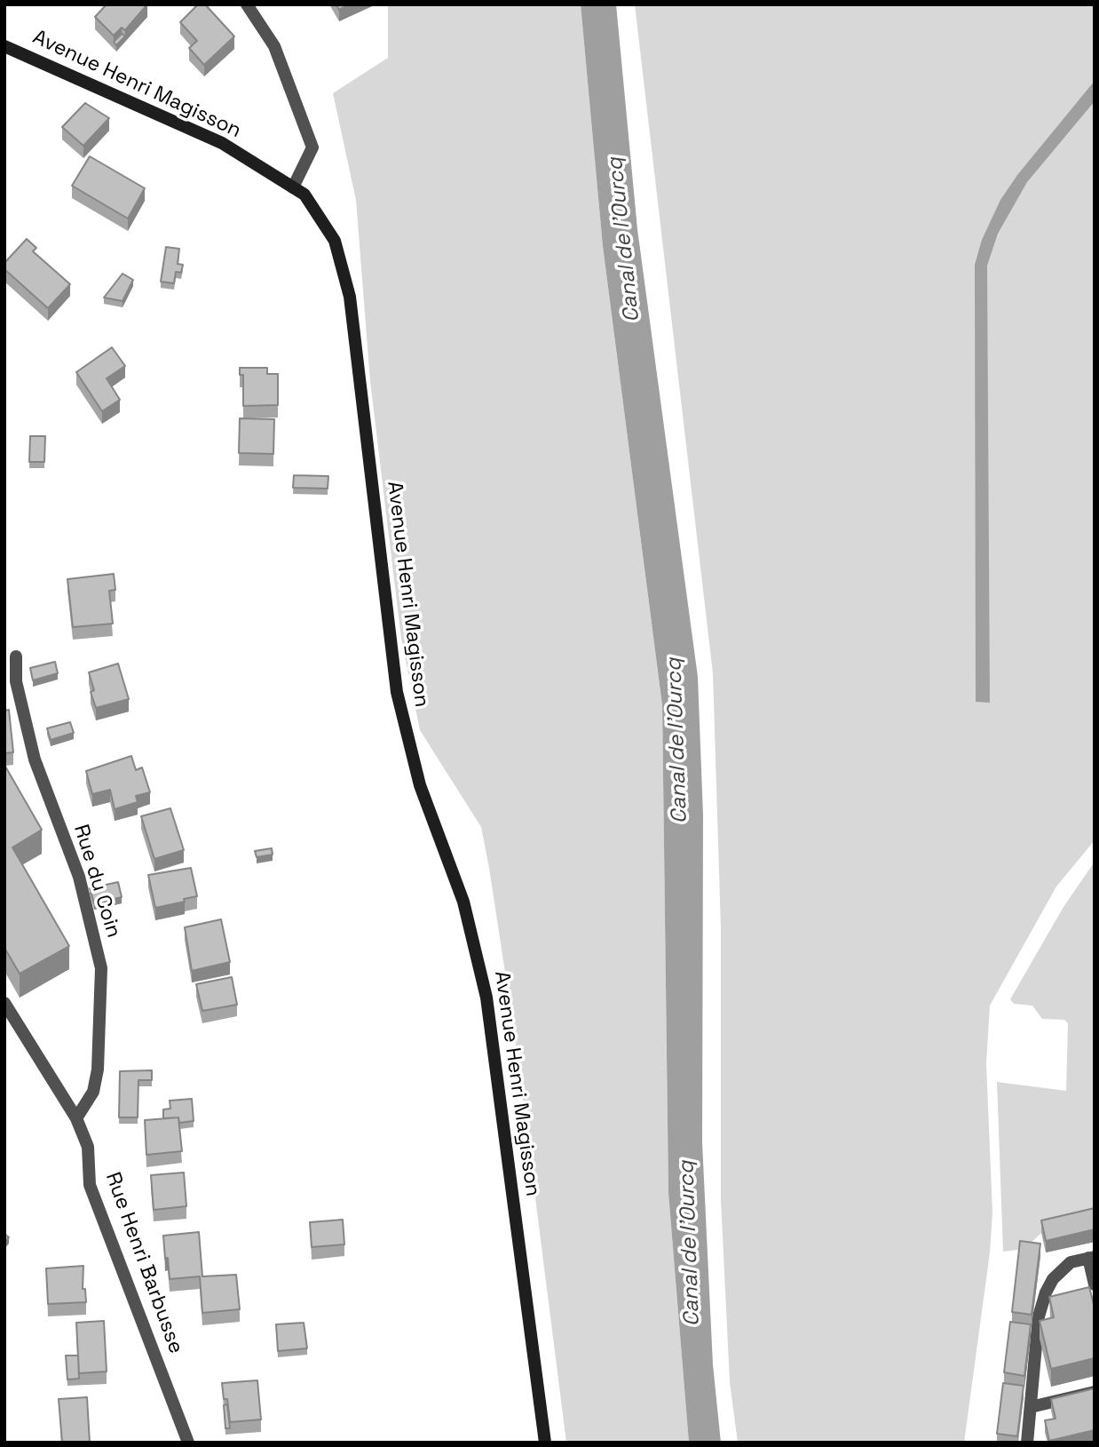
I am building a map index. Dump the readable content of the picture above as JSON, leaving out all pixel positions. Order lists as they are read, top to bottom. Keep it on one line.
{"streets":{"main road":["Avenue Henri Magisson"],"street":["Rue du Coin","Rue Henri Barbusse"]},"crossings":[["Rue du Coin","Rue Henri Barbusse"]],"water":["Canal de l'Ourcq"]}
